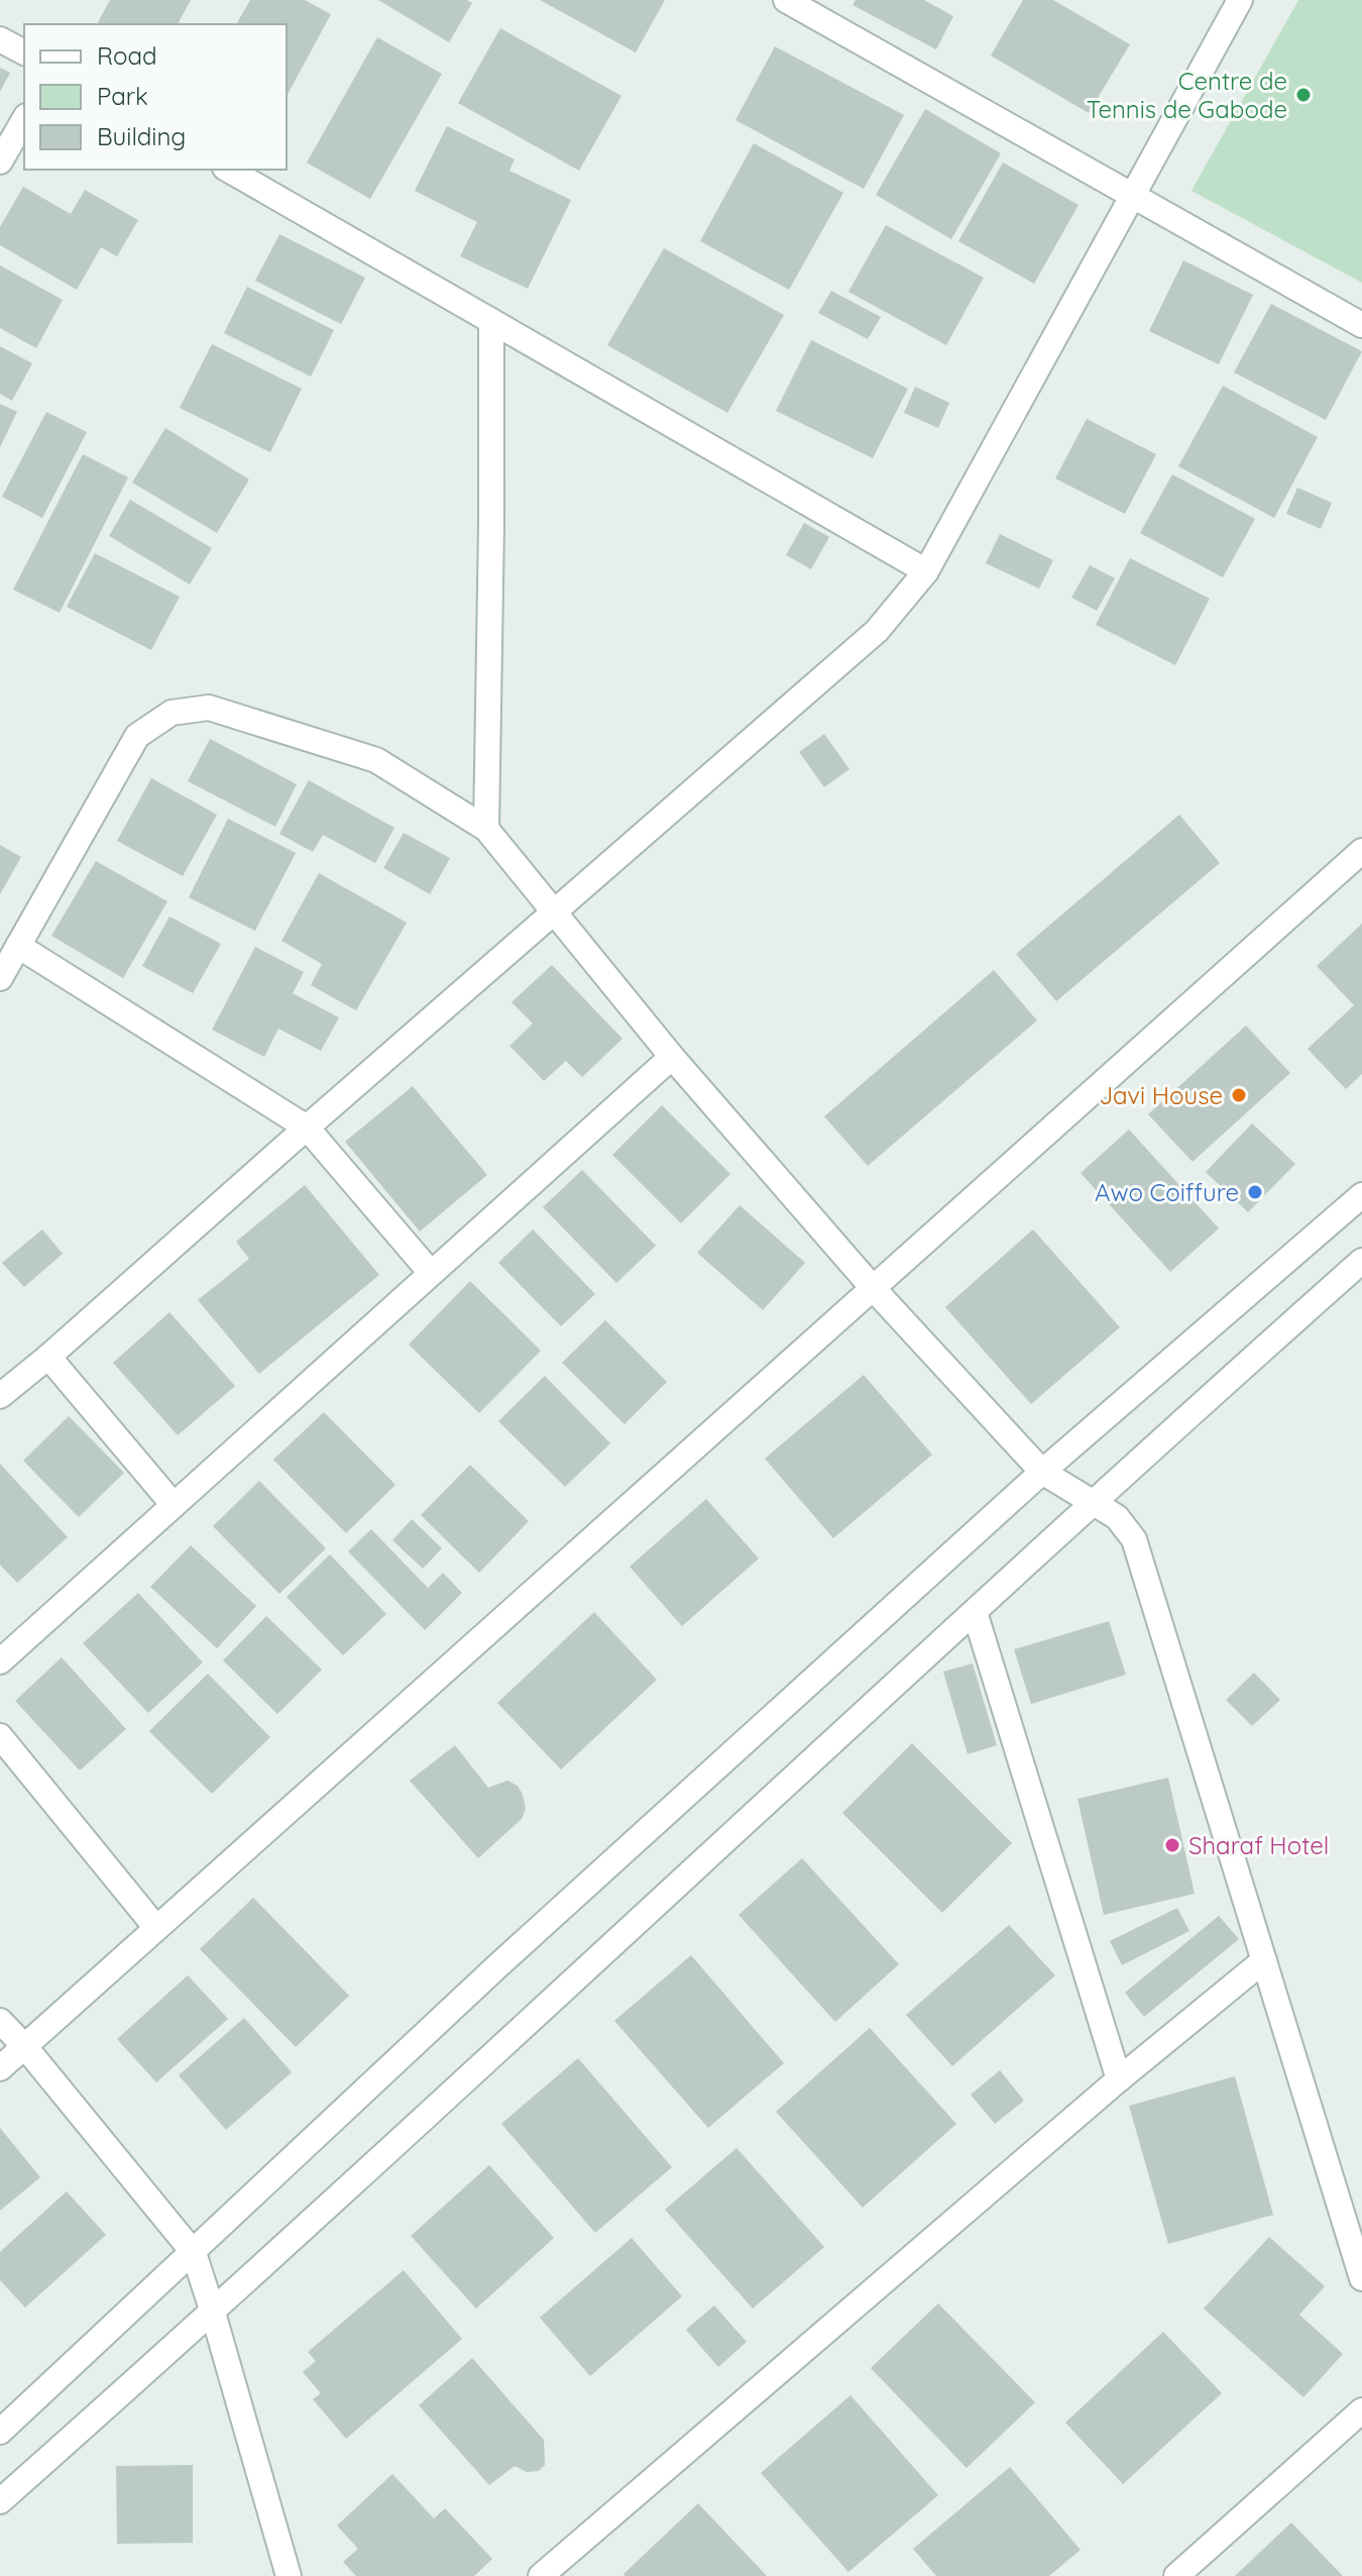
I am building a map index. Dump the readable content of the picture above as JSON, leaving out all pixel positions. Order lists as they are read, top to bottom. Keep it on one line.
{"places":["Centre de Tennis de Gabode","Javi House","Awo Coiffure","Sharaf Hotel"],"legend":["Road","Park","Building"]}
